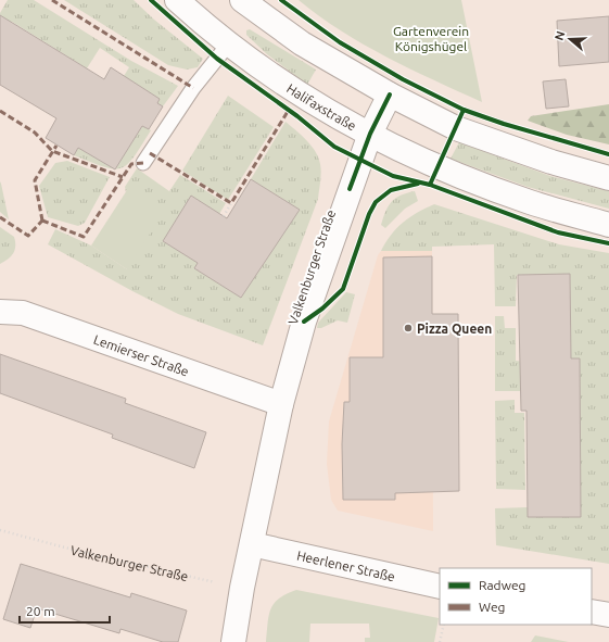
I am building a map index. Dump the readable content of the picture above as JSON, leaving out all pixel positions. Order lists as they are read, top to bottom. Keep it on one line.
{"streets":{"street":["Halifaxstraße","Valkenburger Straße","Lemierser Straße","Heerlener Straße"]},"crossings":[["Halifaxstraße","Valkenburger Straße"],["Valkenburger Straße","Lemierser Straße"],["Valkenburger Straße","Heerlener Straße"]],"parks":["Gartenverein Königshügel"],"places":["Pizza Queen"],"legend":["Radweg","Weg"],"scale_bar":"20 m","north":"left"}
